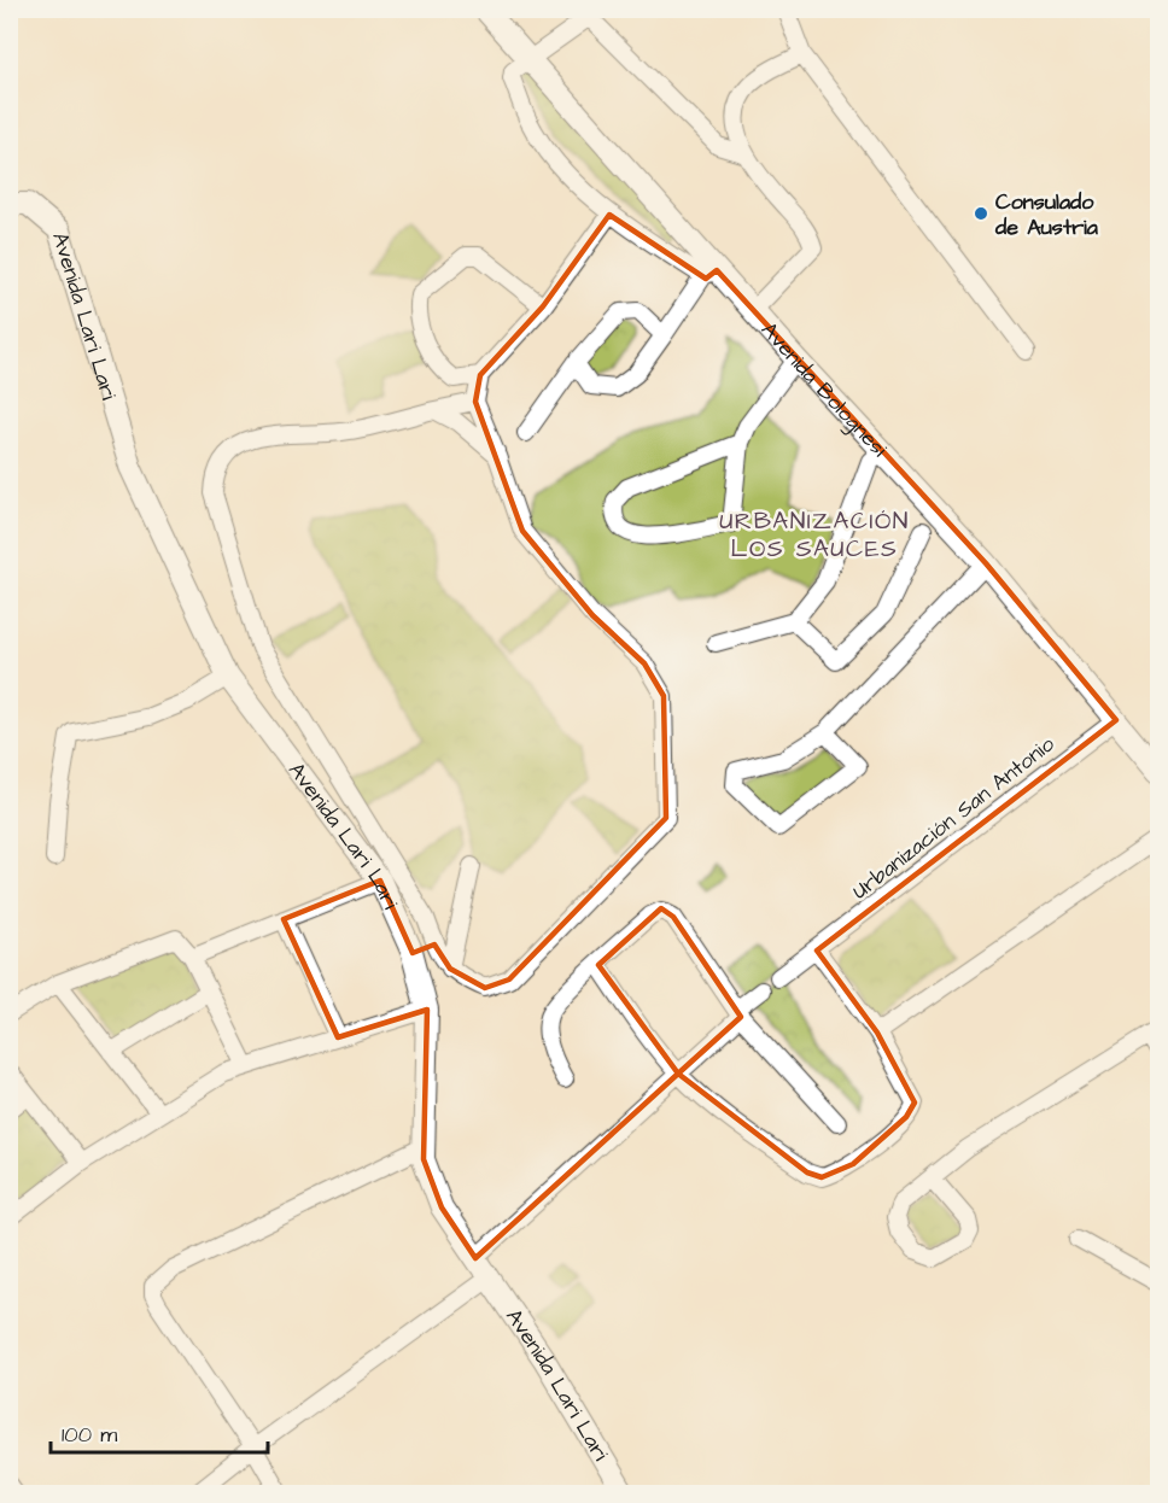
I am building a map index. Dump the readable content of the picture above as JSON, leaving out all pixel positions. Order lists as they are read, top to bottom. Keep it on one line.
{"streets":{"street":["Avenida Lari Lari","Avenida Bolognesi","Urbanización San Antonio"]},"crossings":[["Avenida Bolognesi","Urbanización San Antonio"]],"districts":["URBANIZACIÓN LOS SAUCES"],"places":["Consulado de Austria"],"scale_bar":"100 m"}
